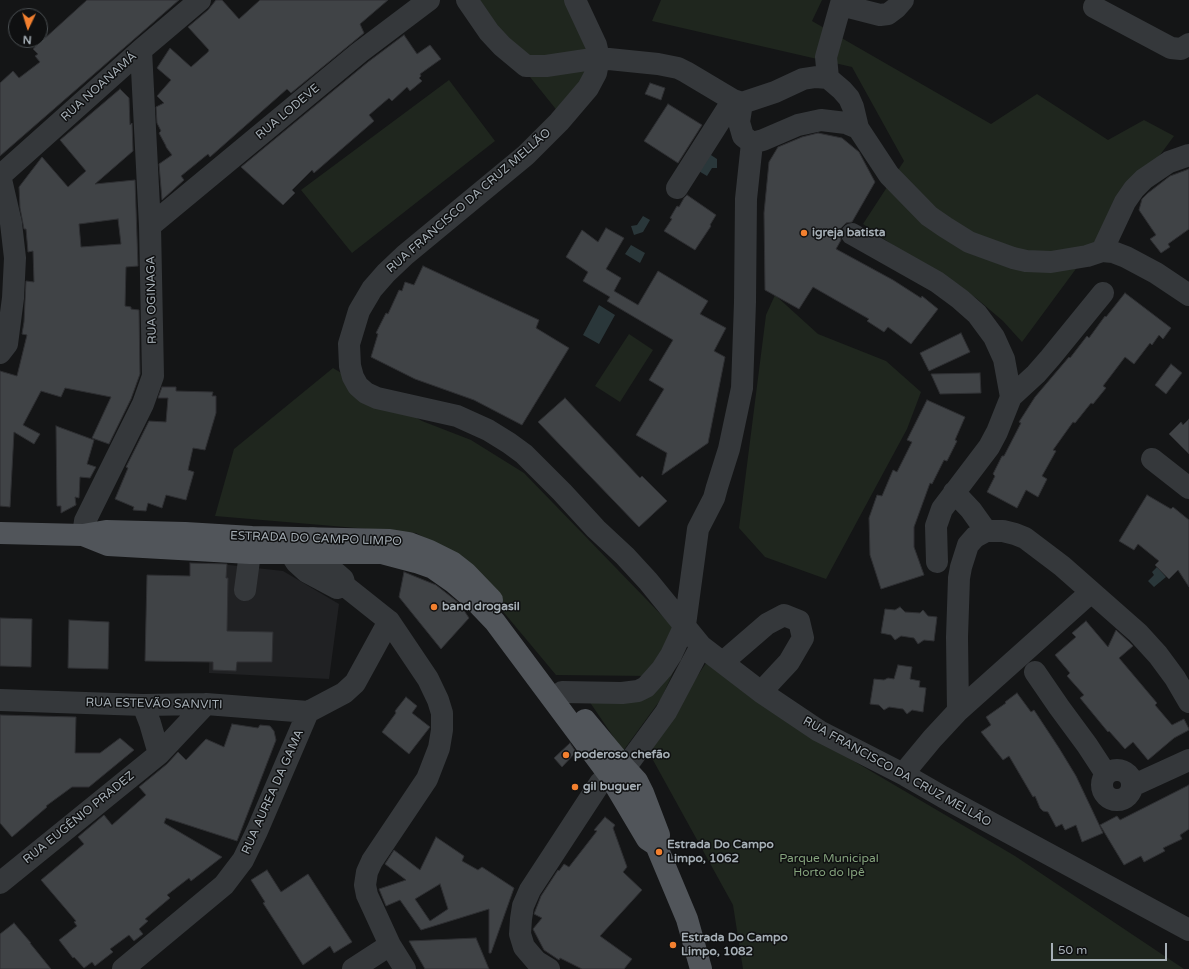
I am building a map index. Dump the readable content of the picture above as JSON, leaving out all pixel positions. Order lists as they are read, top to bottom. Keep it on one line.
{"streets":{"main road":["ESTRADA DO CAMPO LIMPO"],"street":["RUA NOANAMÁ","RUA LODEVE","RUA FRANCISCO DA CRUZ MELLÃO","RUA OGINAGA","RUA ESTEVÃO SANVITI","RUA AUREA DA GAMA","RUA EUGÊNIO PRADEZ"]},"crossings":[["RUA NOANAMÁ","RUA OGINAGA"],["RUA LODEVE","RUA OGINAGA"],["RUA OGINAGA","ESTRADA DO CAMPO LIMPO"],["RUA ESTEVÃO SANVITI","RUA AUREA DA GAMA"],["RUA ESTEVÃO SANVITI","RUA EUGÊNIO PRADEZ"]],"parks":["Parque Municipal Horto do Ipê"],"places":["igreja batista","band drogasil","poderoso chefão","gil buguer","Estrada Do Campo Limpo, 1062","Estrada Do Campo Limpo, 1082"],"scale_bar":"50 m","north":"bottom"}
